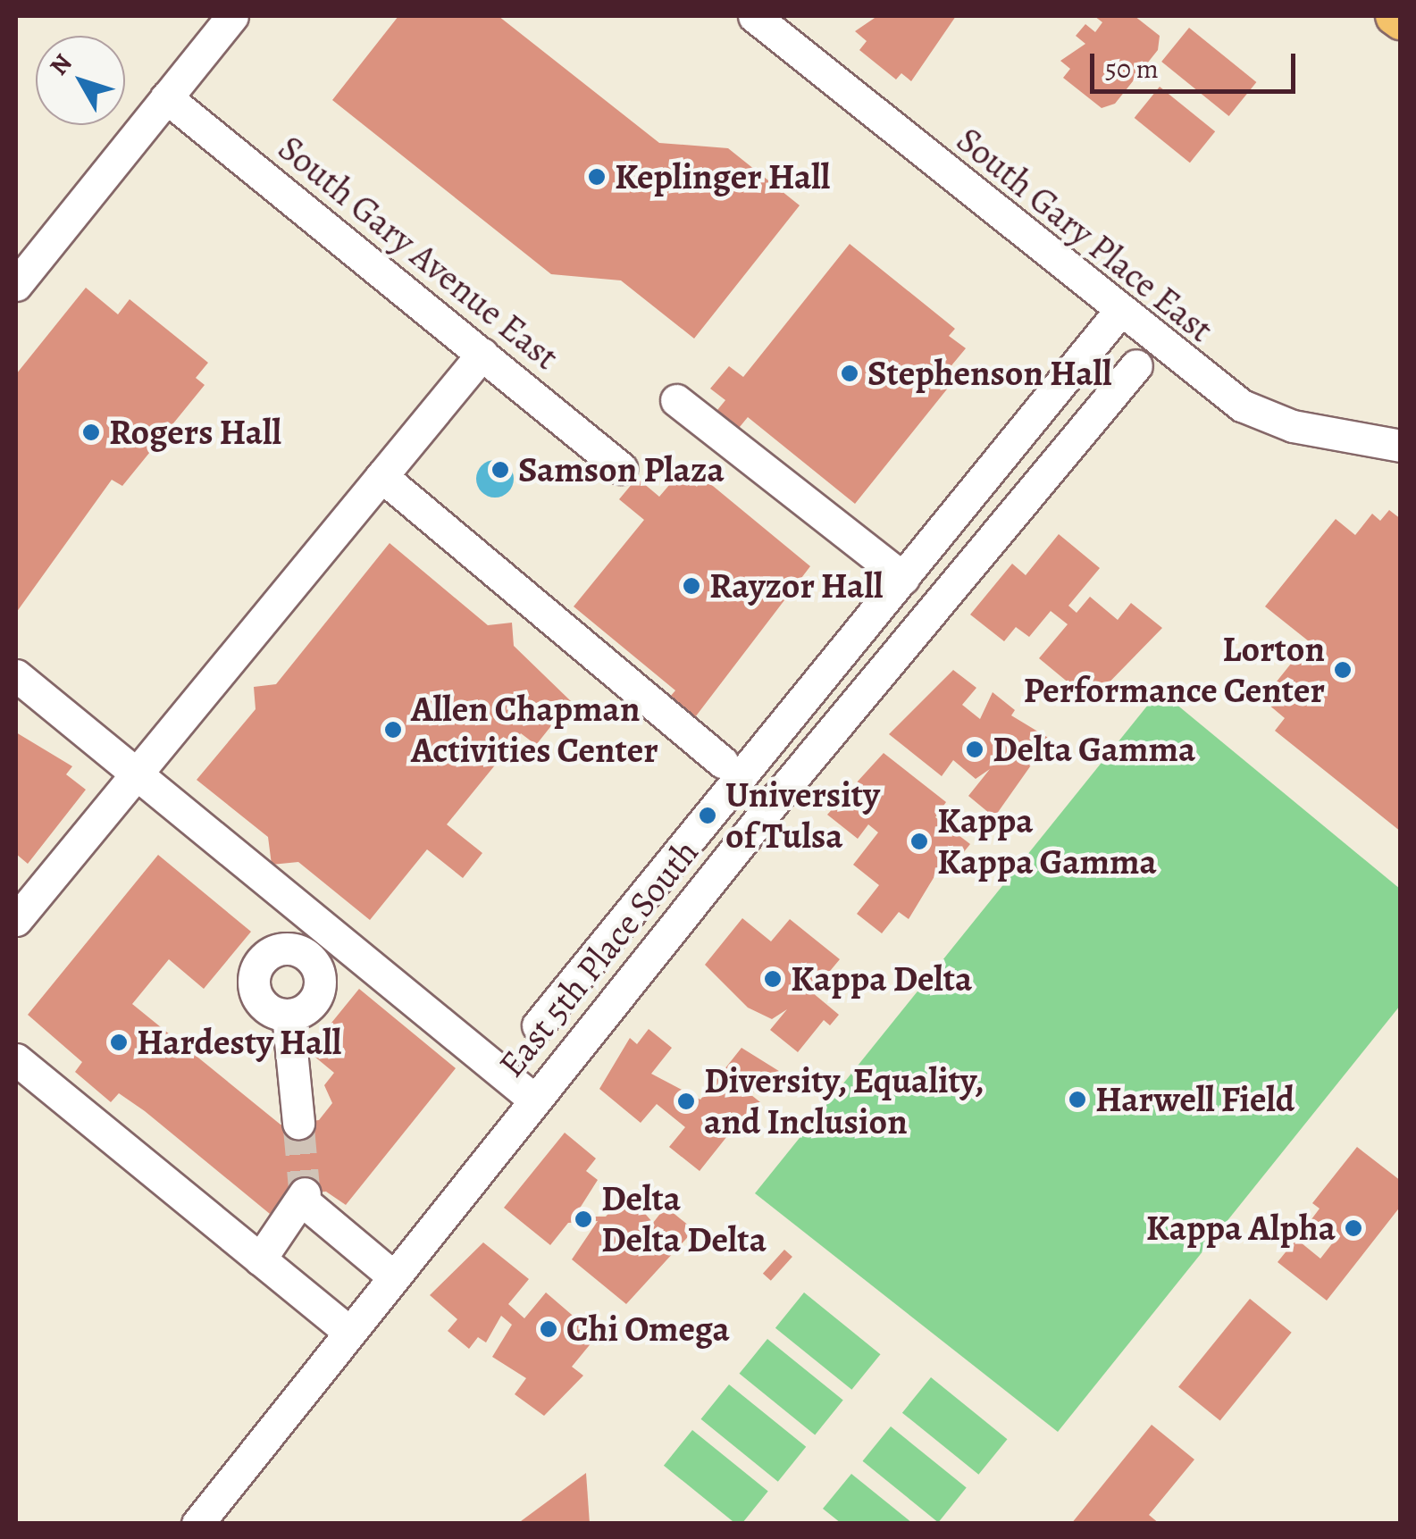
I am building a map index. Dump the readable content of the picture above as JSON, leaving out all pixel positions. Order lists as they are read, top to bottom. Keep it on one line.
{"streets":{"street":["South Gary Place East","South Gary Avenue East","East 5th Place South"]},"crossings":[["South Gary Place East","East 5th Place South"]],"places":["Keplinger Hall","Stephenson Hall","Rogers Hall","Samson Plaza","Rayzor Hall","Lorton Performance Center","Allen Chapman Activities Center","Delta Gamma","University of Tulsa","Kappa Kappa Gamma","Kappa Delta","Hardesty Hall","Harwell Field","Diversity, Equality, and Inclusion","Delta Delta Delta","Kappa Alpha","Chi Omega"],"scale_bar":"50 m","north":"top left"}
